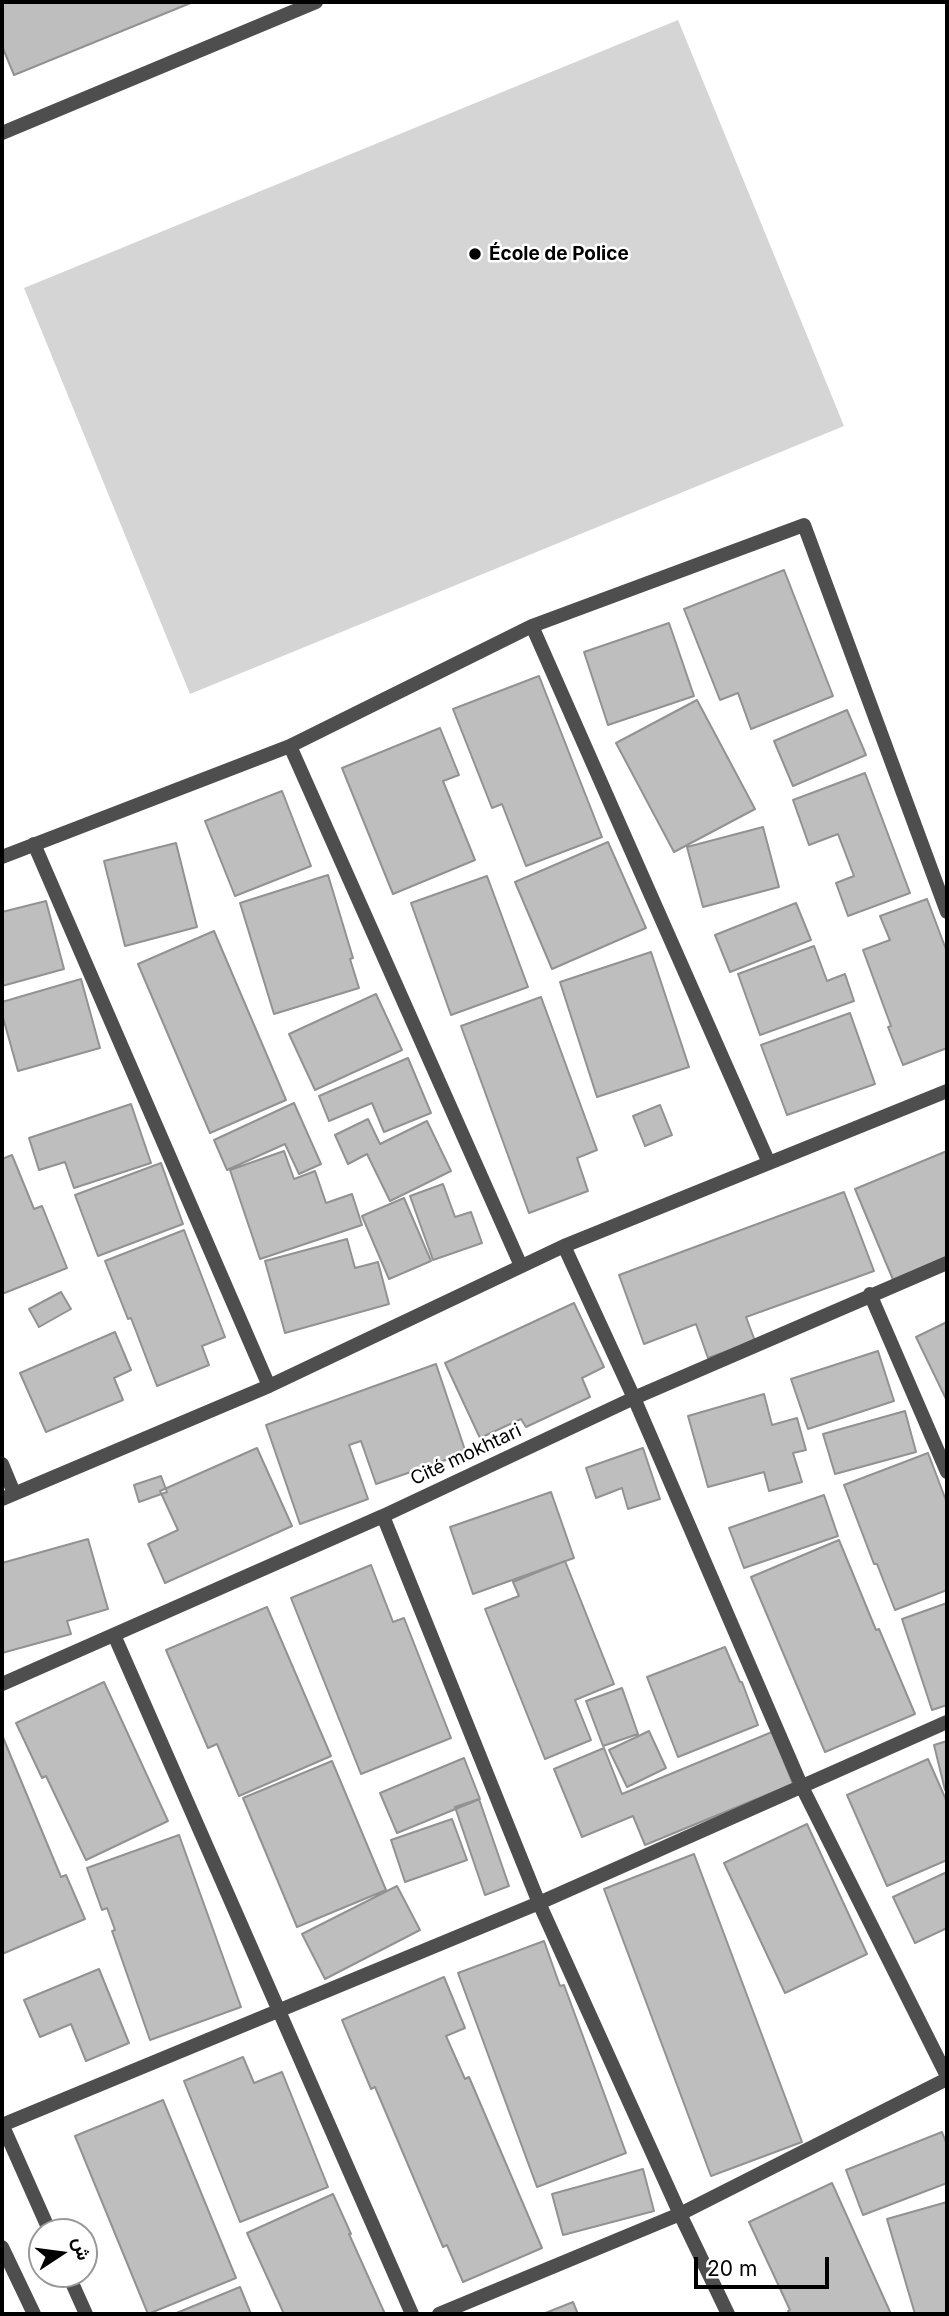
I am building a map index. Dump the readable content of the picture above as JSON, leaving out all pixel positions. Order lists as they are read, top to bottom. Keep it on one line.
{"streets":{"street":["Cité mokhtari"]},"places":["École de Police"],"scale_bar":"20 m","north":"right"}
